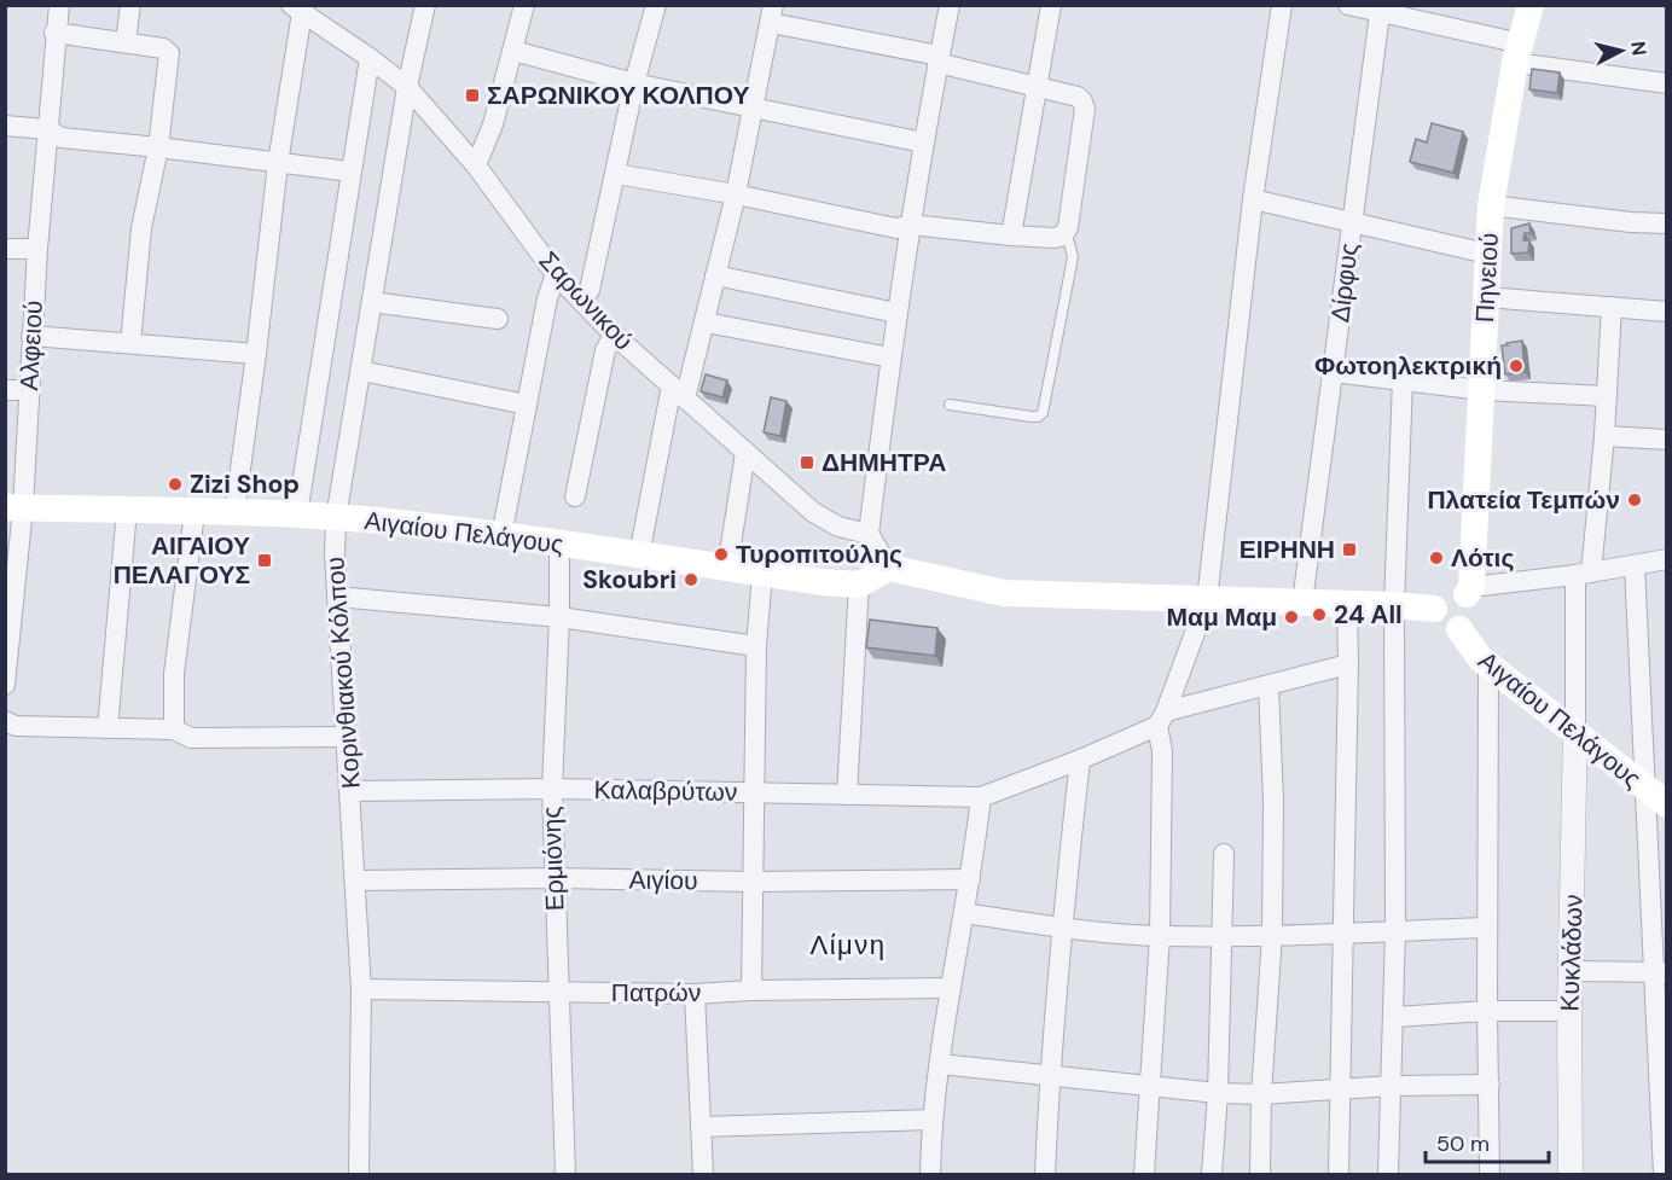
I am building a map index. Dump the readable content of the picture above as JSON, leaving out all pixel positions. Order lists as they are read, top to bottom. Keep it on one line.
{"streets":{"main road":["Πηνειού","Αιγαίου Πελάγους"],"street":["Δίρφυς","Σαρωνικού","Αλφειού","Κορινθιακού Κόλπου","Καλαβρύτων","Ερμιόνης","Αιγίου","Κυκλάδων","Πατρών"]},"crossings":[["Πηνειού","Αιγαίου Πελάγους"],["Σαρωνικού","Κορινθιακού Κόλπου"],["Αλφειού","Αιγαίου Πελάγους"],["Αιγαίου Πελάγους","Κορινθιακού Κόλπου"],["Αιγαίου Πελάγους","Ερμιόνης"],["Αιγαίου Πελάγους","Κυκλάδων"],["Κορινθιακού Κόλπου","Καλαβρύτων"],["Κορινθιακού Κόλπου","Αιγίου"],["Κορινθιακού Κόλπου","Πατρών"],["Καλαβρύτων","Ερμιόνης"],["Ερμιόνης","Αιγίου"],["Ερμιόνης","Πατρών"]],"districts":["Λίμνη"],"places":{"transit":["ΣΑΡΩΝΙΚΟΥ ΚΟΛΠΟΥ","ΔΗΜΗΤΡΑ","ΕΙΡΗΝΗ","ΑΙΓΑΙΟΥ ΠΕΛΑΓΟΥΣ"],"other":["Φωτοηλεκτρική","Zizi Shop","Πλατεία Τεμπών","Τυροπιτούλης","Λότις","Skoubri","24 All","Μαμ Μαμ"]},"scale_bar":"50 m","north":"right"}
